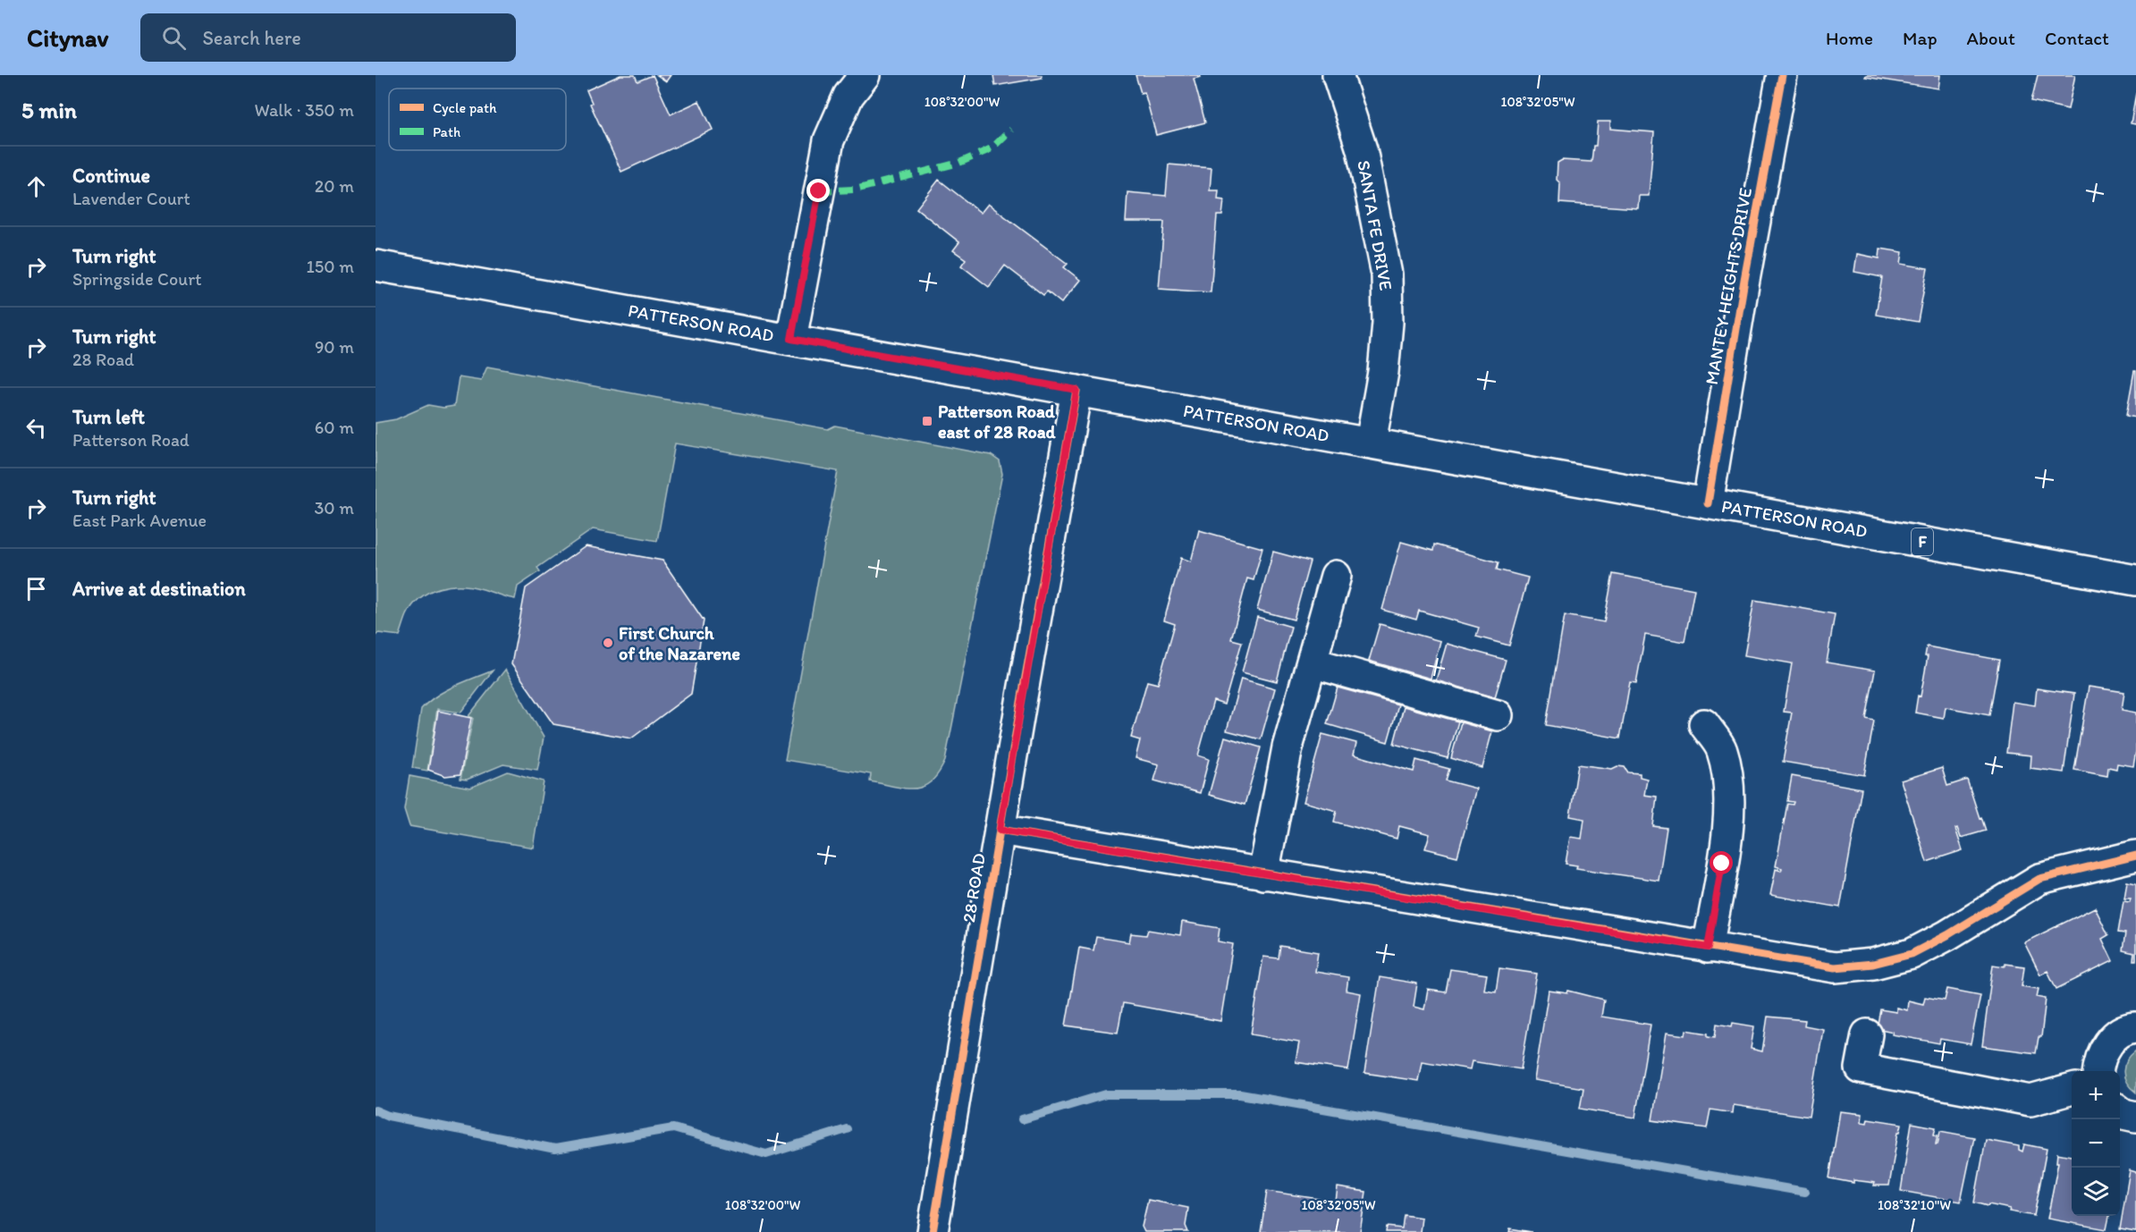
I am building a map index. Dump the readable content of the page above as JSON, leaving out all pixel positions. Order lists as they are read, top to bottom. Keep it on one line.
{"streets":{"street":["SANTA FE DRIVE","MANTEY HEIGHTS DRIVE","PATTERSON ROAD","F","28 ROAD"]},"crossings":[["SANTA FE DRIVE","PATTERSON ROAD"],["MANTEY HEIGHTS DRIVE","PATTERSON ROAD"],["PATTERSON ROAD","28 ROAD"]],"places":{"transit":["Patterson Road east of 28 Road"],"other":["First Church of the Nazarene"]},"legend":["Cycle path","Path"],"page":{"header":"Citynav","search":"Search here","nav":["Home","Map","About","Contact"],"heading":["5 min","Walk · 350 m"],"list":[["Continue","Lavender Court","20 m"],["Turn right","Springside Court","150 m"],["Turn right","28 Road","90 m"],["Turn left","Patterson Road","60 m"],["Turn right","East Park Avenue","30 m"],"Arrive at destination"],"map_buttons":["+","−"]},"coordinates":["108°32'00\"W","108°32'05\"W","108°32'10\"W"]}
